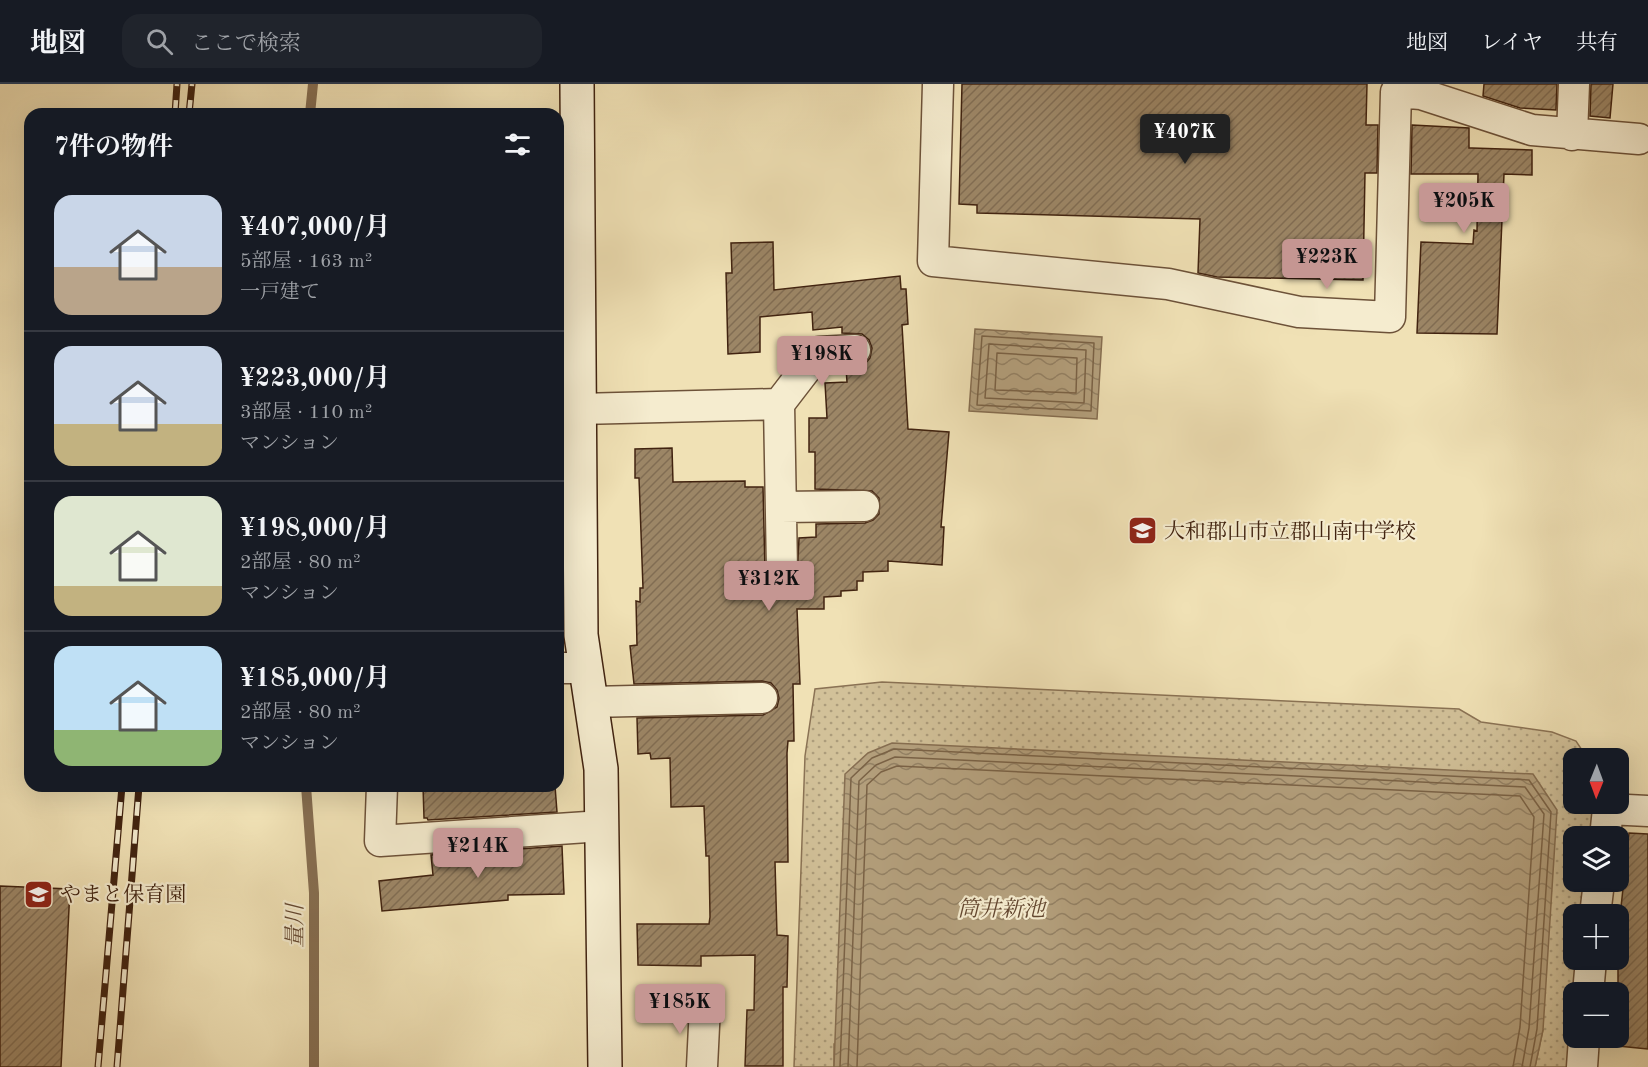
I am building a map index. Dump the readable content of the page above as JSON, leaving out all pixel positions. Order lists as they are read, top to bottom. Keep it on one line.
{"water":["筒井新池","量川"],"places":{"school or university":["大和郡山市立郡山南中学校","やまと保育園"]},"north":"bottom","page":{"header":"地図","search":"ここで検索","nav":["地図","レイヤ","共有"],"heading":"7件の物件","price":["¥407K","¥205K","¥223K","¥198K","¥312K","¥214K","¥185K"],"list":[{"name":"¥407,000/月","note":"5部屋 · 163 m² · 一戸建て"},{"name":"¥223,000/月","note":"3部屋 · 110 m² · マンション"},{"name":"¥198,000/月","note":"2部屋 · 80 m² · マンション"},{"name":"¥185,000/月","note":"2部屋 · 80 m² · マンション"}],"map_buttons":["+","−"]}}
